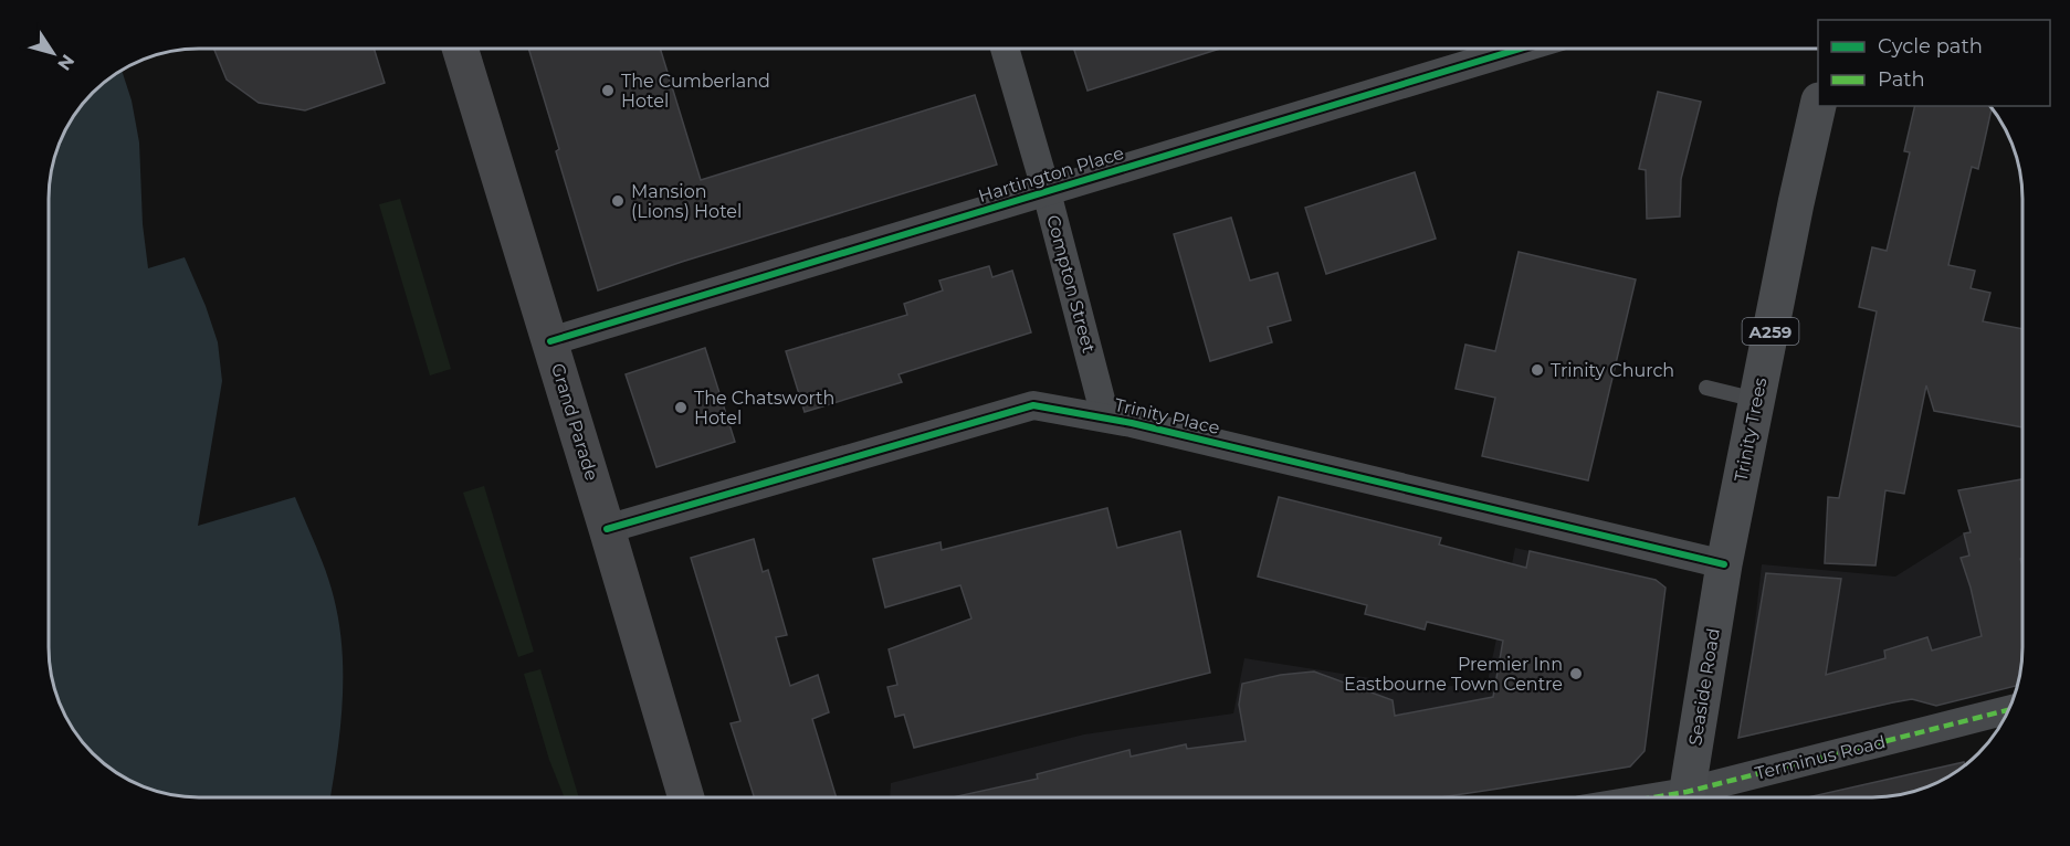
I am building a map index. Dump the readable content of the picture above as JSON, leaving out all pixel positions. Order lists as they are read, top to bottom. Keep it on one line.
{"streets":{"main road":["A259","Grand Parade","Trinity Trees","Seaside Road"],"street":["Hartington Place","Compton Street","Trinity Place","Terminus Road"]},"crossings":[["Hartington Place","Compton Street"],["Hartington Place","Grand Parade"],["Compton Street","Trinity Place"],["Trinity Place","Grand Parade"],["Trinity Place","Trinity Trees"],["Trinity Place","Seaside Road"],["Trinity Trees","Seaside Road"]],"places":["The Cumberland Hotel","Mansion (Lions) Hotel","Trinity Church","The Chatsworth Hotel","Premier Inn Eastbourne Town Centre"],"legend":["Cycle path","Path"],"north":"bottom right"}
